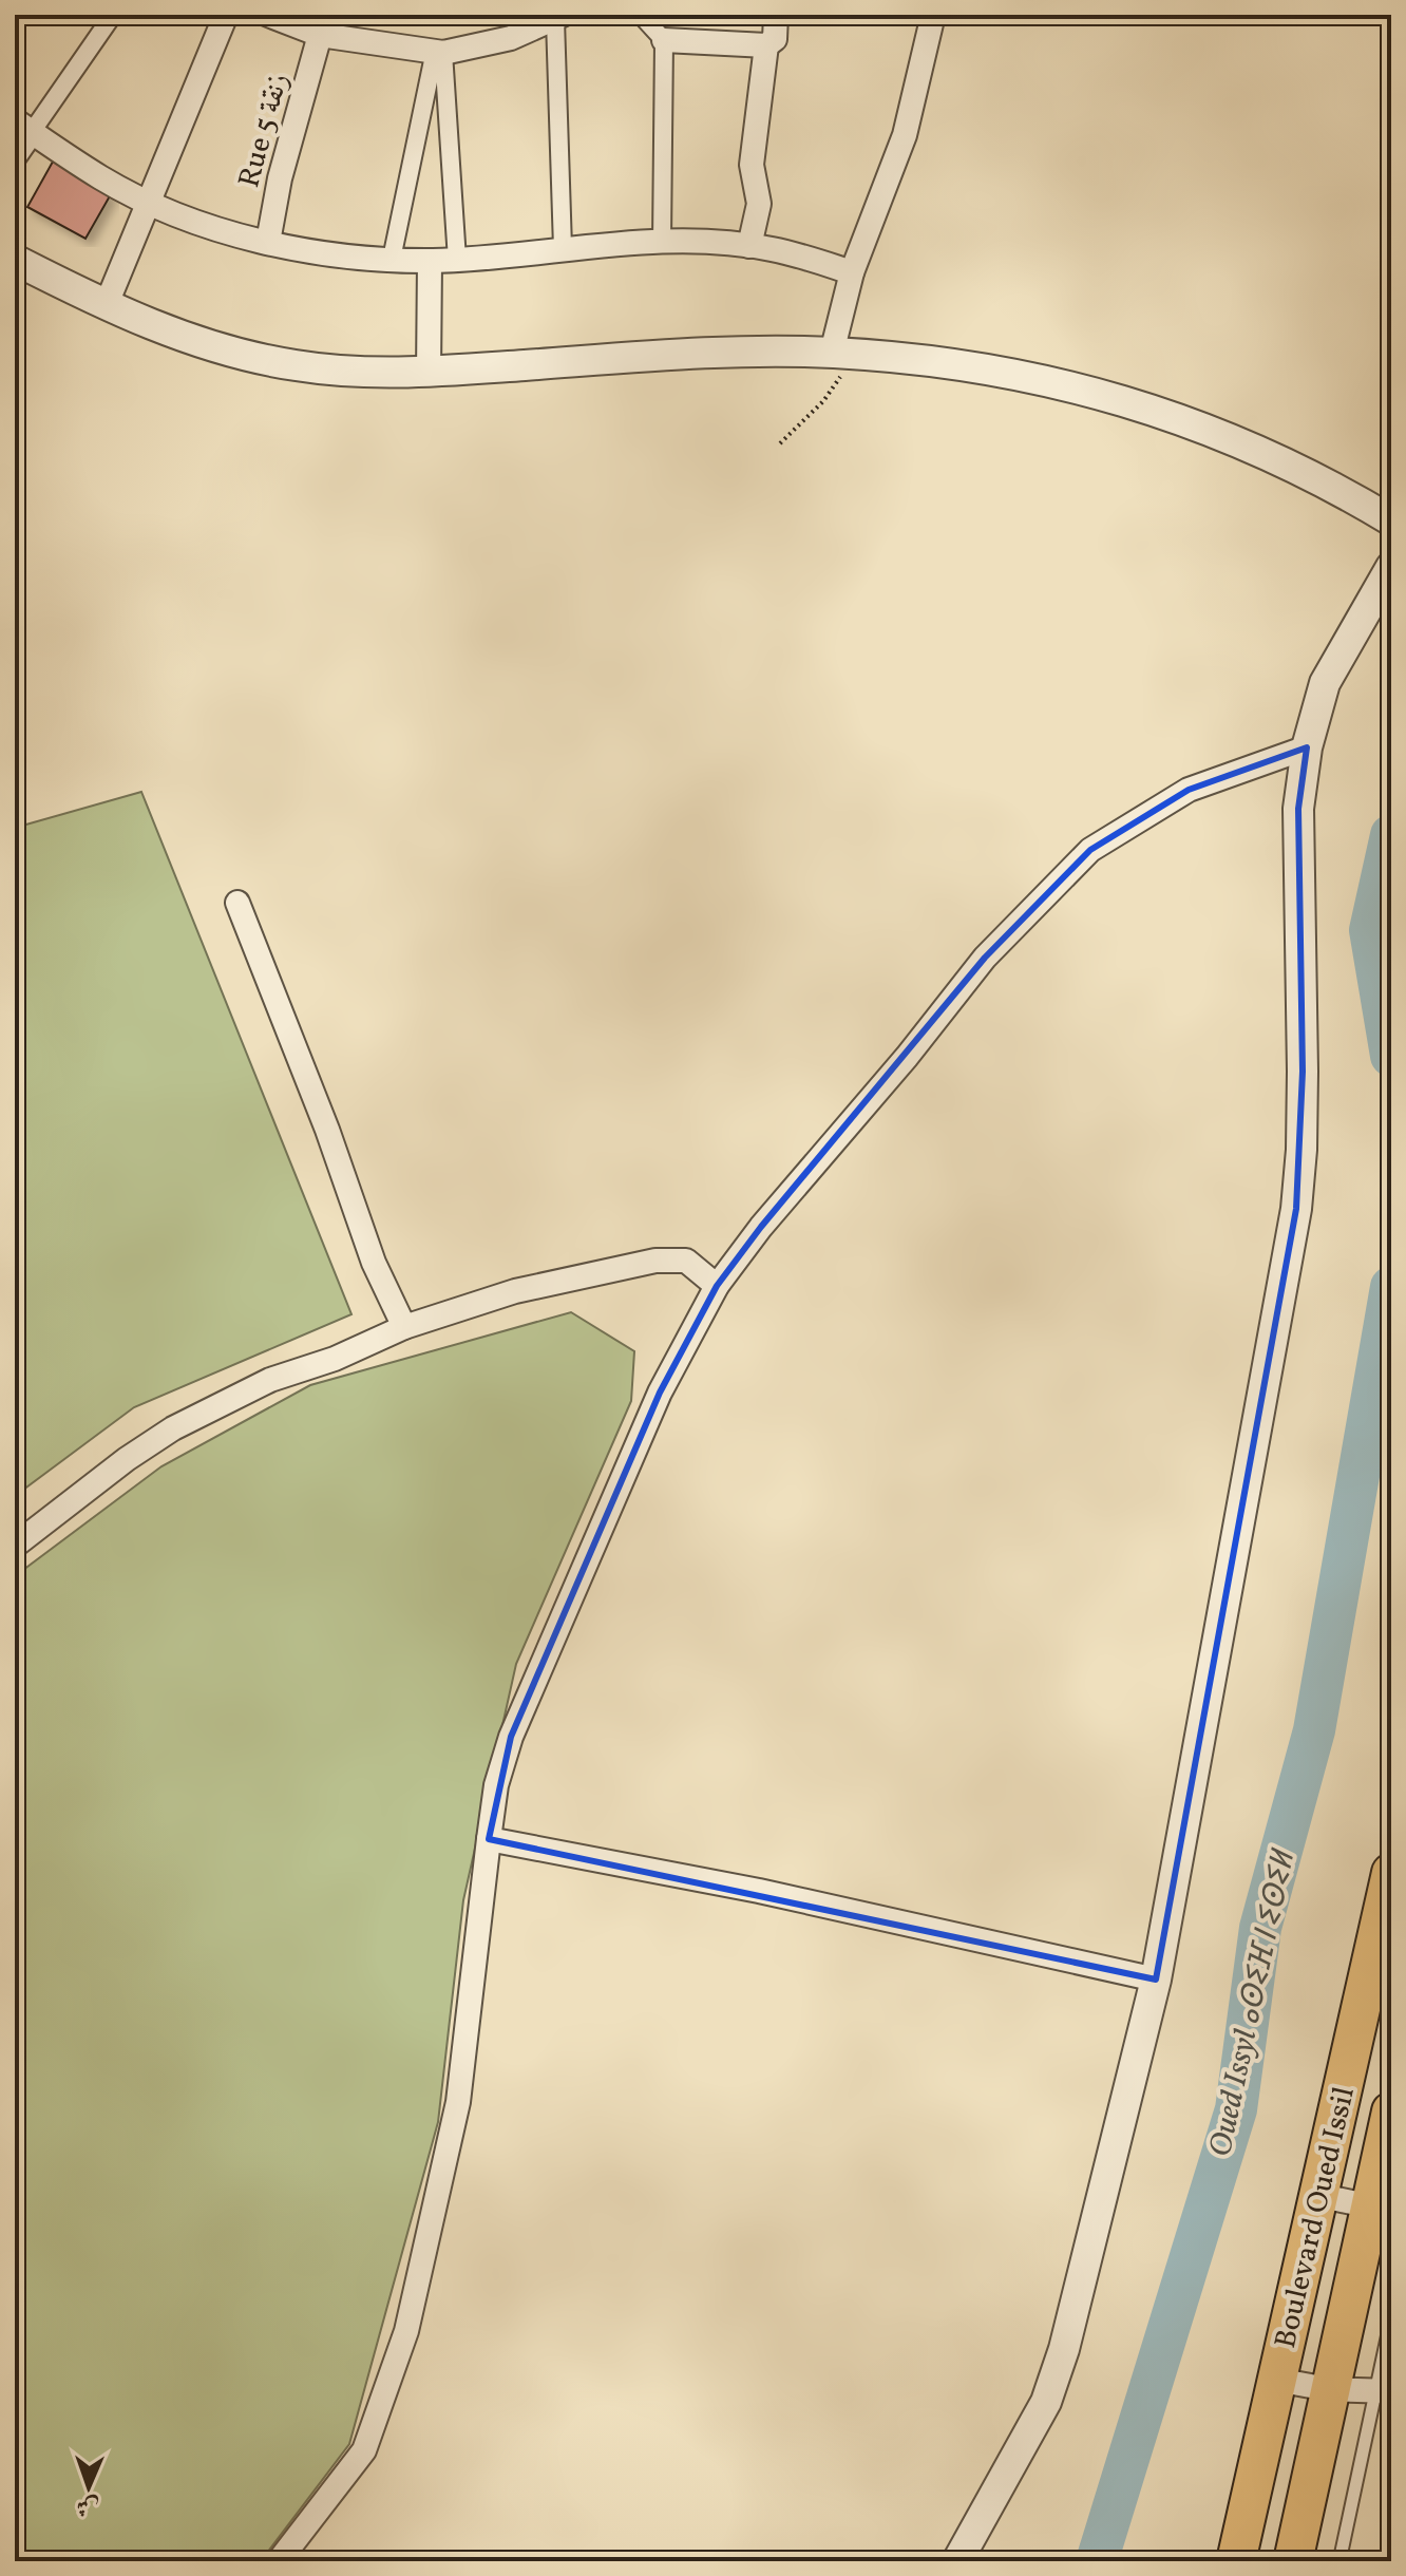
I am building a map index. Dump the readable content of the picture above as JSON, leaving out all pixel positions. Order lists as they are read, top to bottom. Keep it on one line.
{"streets":{"main road":["Boulevard Oued Issil"],"street":["Rue 5 زنقة"]},"water":["Oued Issyl ⴰⵙⵉⴼ ⵏ ⵉⵙⵉⵍ"],"north":"bottom"}
